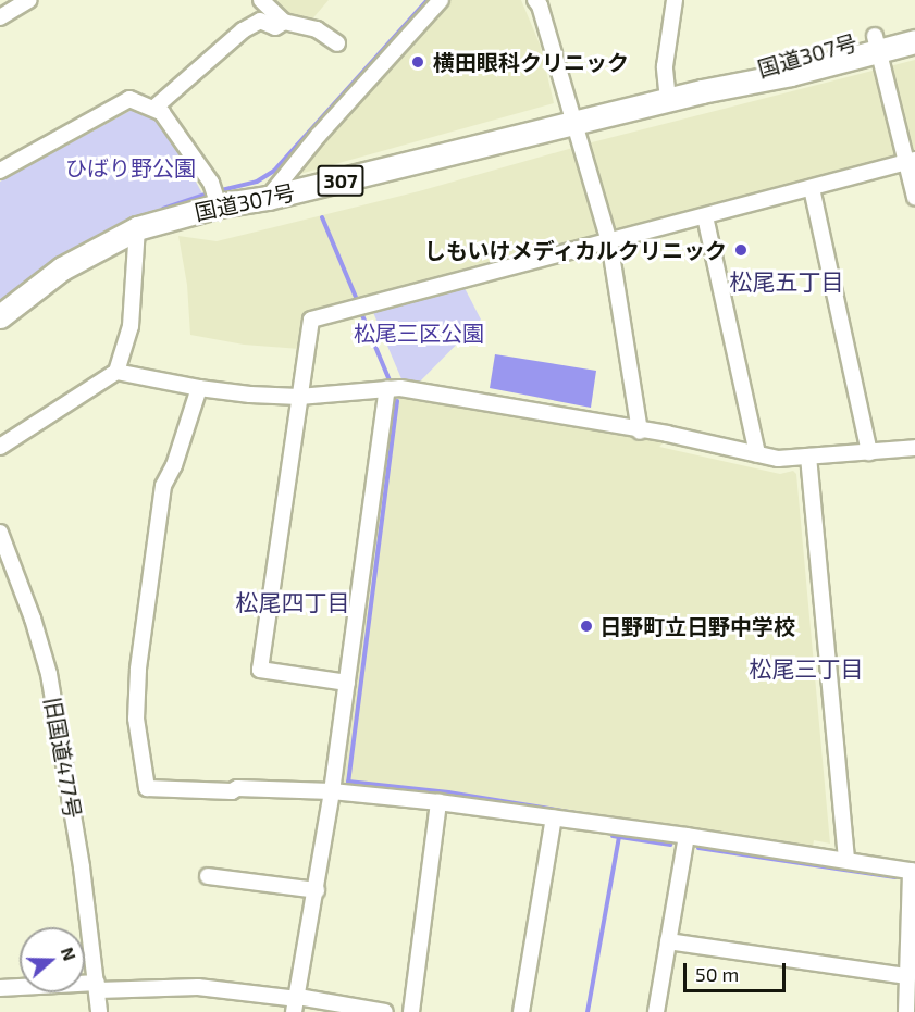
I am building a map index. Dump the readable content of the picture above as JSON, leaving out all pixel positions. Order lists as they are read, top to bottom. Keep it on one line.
{"streets":{"highway":["国道307号","307"],"street":["旧国道477号"]},"districts":["松尾五丁目","松尾四丁目","松尾三丁目"],"parks":["ひばり野公園","松尾三区公園"],"places":["横田眼科クリニック","しもいけメディカルクリニック","日野町立日野中学校"],"scale_bar":"50 m","north":"right"}
